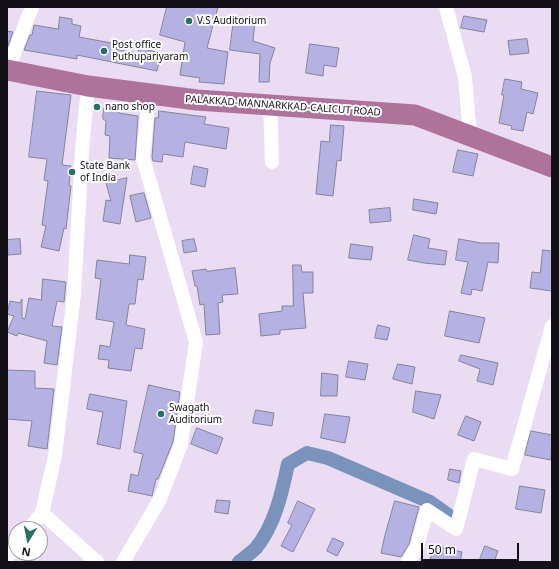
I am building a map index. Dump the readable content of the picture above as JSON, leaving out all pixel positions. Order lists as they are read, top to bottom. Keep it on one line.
{"streets":{"highway":["PALAKKAD-MANNARKKAD-CALICUT ROAD"]},"places":["V.S Auditorium","Post office Puthupariyaram","nano shop","State Bank of India","Swagath Auditorium"],"scale_bar":"50 m","north":"bottom"}
